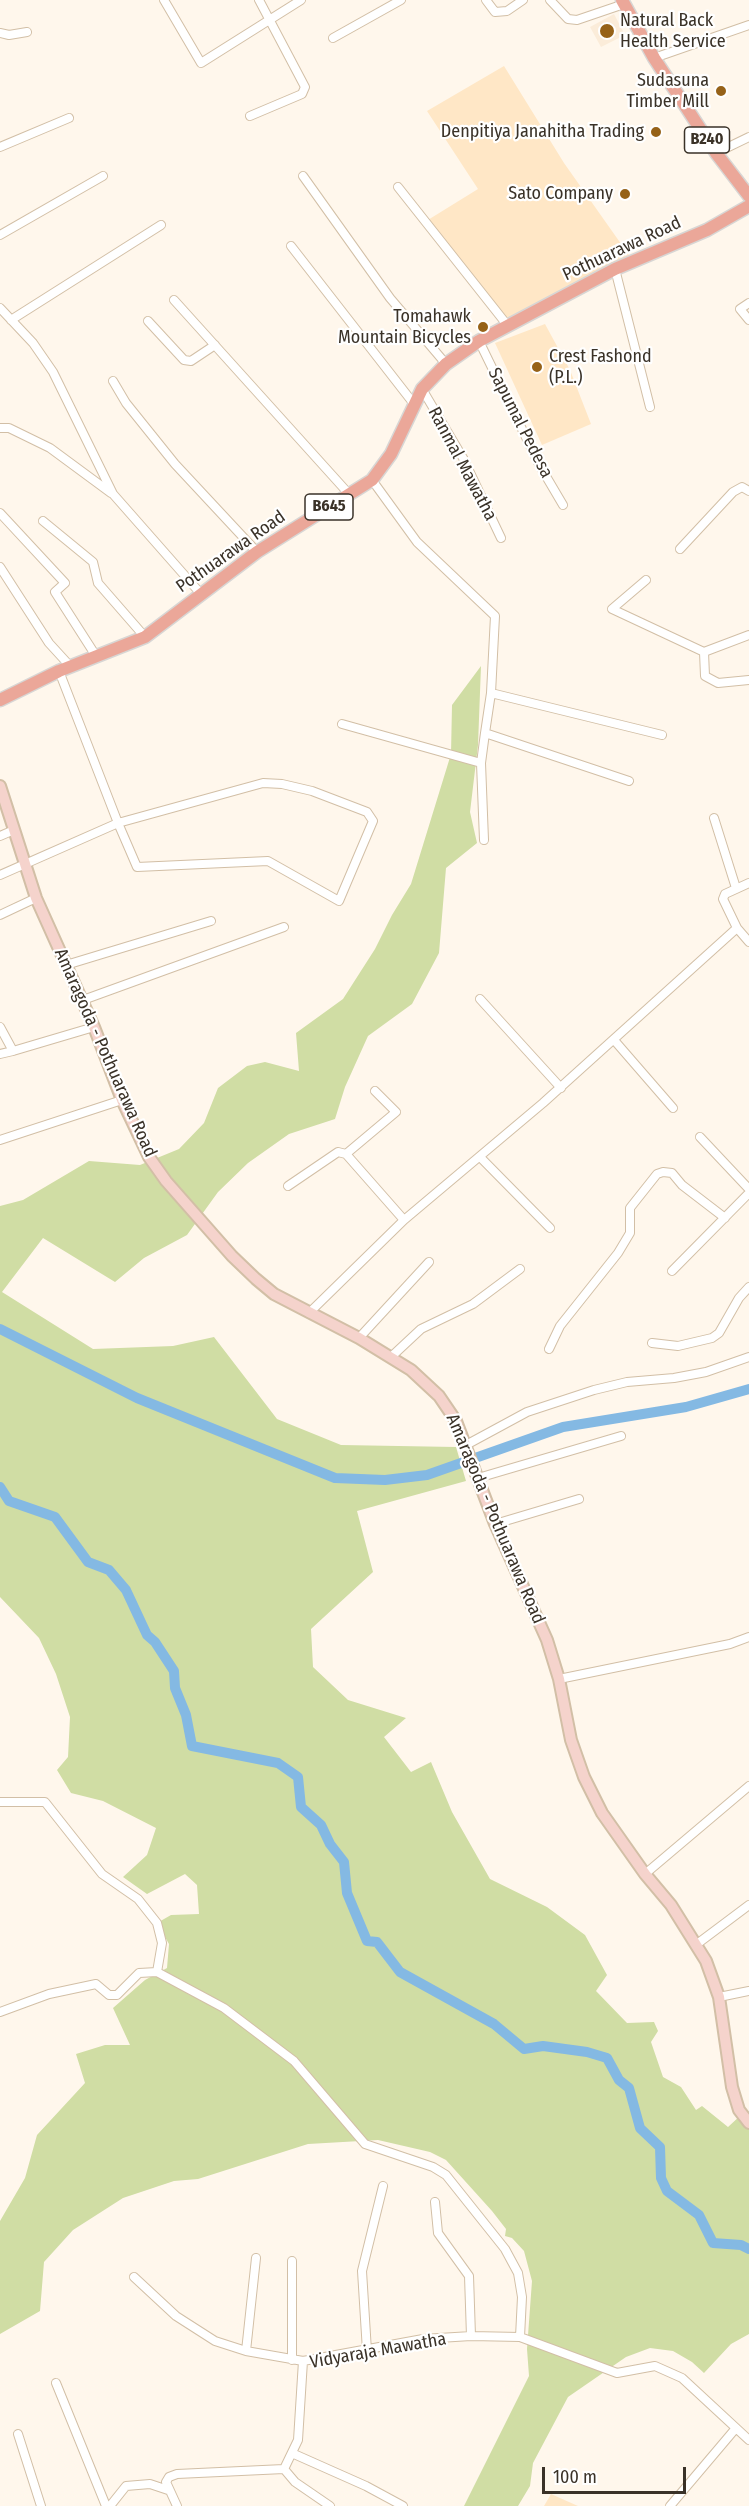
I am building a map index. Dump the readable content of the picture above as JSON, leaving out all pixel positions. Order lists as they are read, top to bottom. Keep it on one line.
{"streets":{"main road":["B240","Pothuarawa Road","B645"],"street":["Sapumal Pedesa","Ranmal Mawatha","Amaragoda - Pothuarawa Road","Vidyaraja Mawatha"]},"crossings":[["Pothuarawa Road","Sapumal Pedesa"],["Pothuarawa Road","Ranmal Mawatha"]],"places":["Natural Back Health Service","Sudasuna Timber Mill","Denpitiya Janahitha Trading","Sato Company","Tomahawk Mountain Bicycles","Crest Fashond (P.L.)"],"scale_bar":"100 m"}
